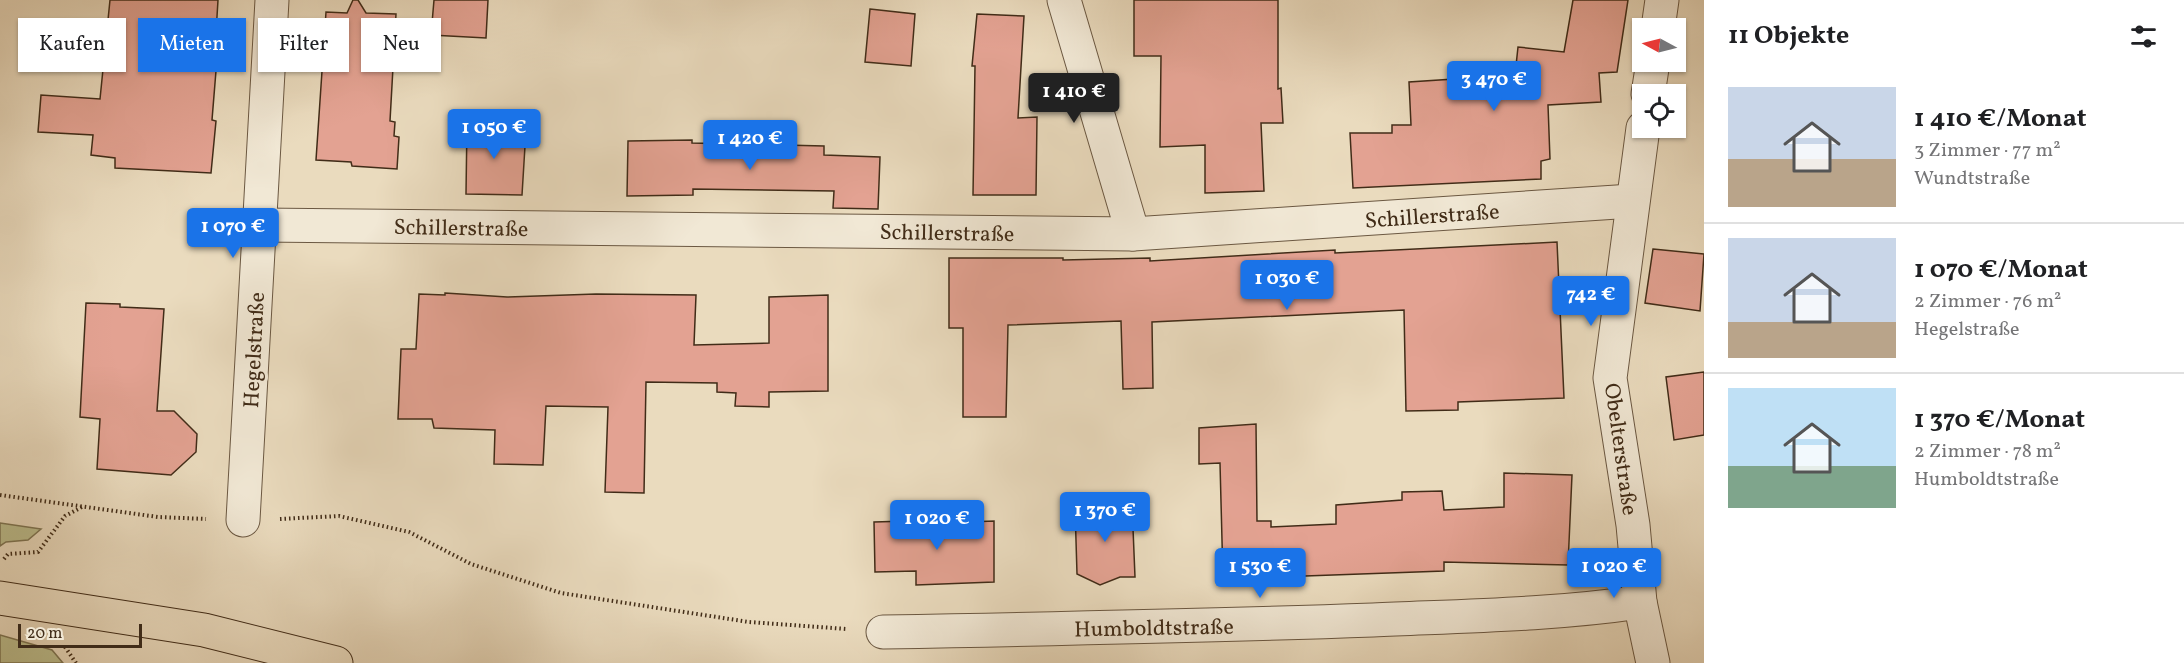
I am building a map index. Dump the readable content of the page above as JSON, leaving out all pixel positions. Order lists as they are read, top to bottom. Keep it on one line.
{"streets":{"street":["Schillerstraße","Hegelstraße","Obelterstraße","Humboldtstraße"]},"crossings":[["Schillerstraße","Hegelstraße"],["Schillerstraße","Obelterstraße"],["Obelterstraße","Humboldtstraße"]],"scale_bar":"20 m","north":"left","page":{"heading":"11 Objekte","chip":["Kaufen","Mieten","Filter","Neu"],"price":["3 470 €","1 410 €","1 050 €","1 420 €","1 070 €","1 030 €","742 €","1 370 €","1 020 €","1 530 €","1 020 €"],"list":[{"name":"1 410 €/Monat","note":"3 Zimmer · 77 m² · Wundtstraße"},{"name":"1 070 €/Monat","note":"2 Zimmer · 76 m² · Hegelstraße"},{"name":"1 370 €/Monat","note":"2 Zimmer · 78 m² · Humboldtstraße"}],"scale":"20 m"}}
